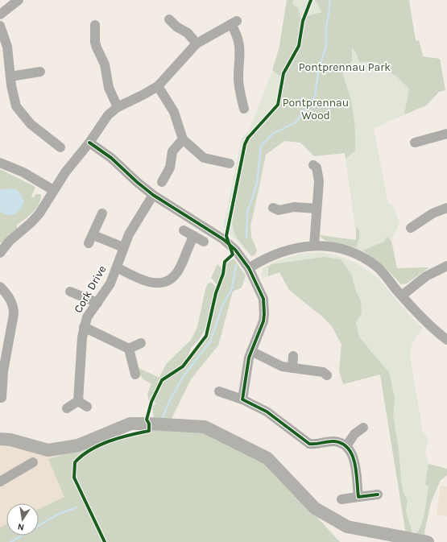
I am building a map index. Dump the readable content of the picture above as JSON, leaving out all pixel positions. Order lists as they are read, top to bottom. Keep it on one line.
{"streets":{"street":["Cork Drive"]},"parks":["Pontprennau Park","Pontprennau Wood"],"north":"bottom"}
